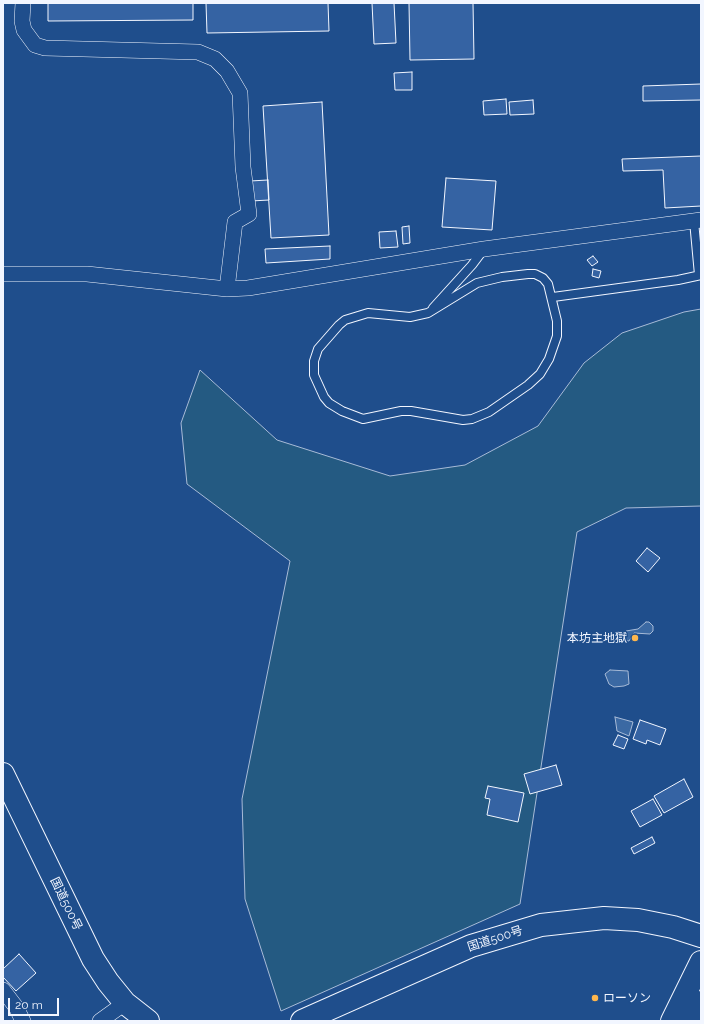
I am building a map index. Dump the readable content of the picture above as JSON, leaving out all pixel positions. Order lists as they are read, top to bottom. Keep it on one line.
{"streets":{"main road":["国道500号"]},"places":["本坊主地獄","ローソン"],"scale_bar":"20 m"}
